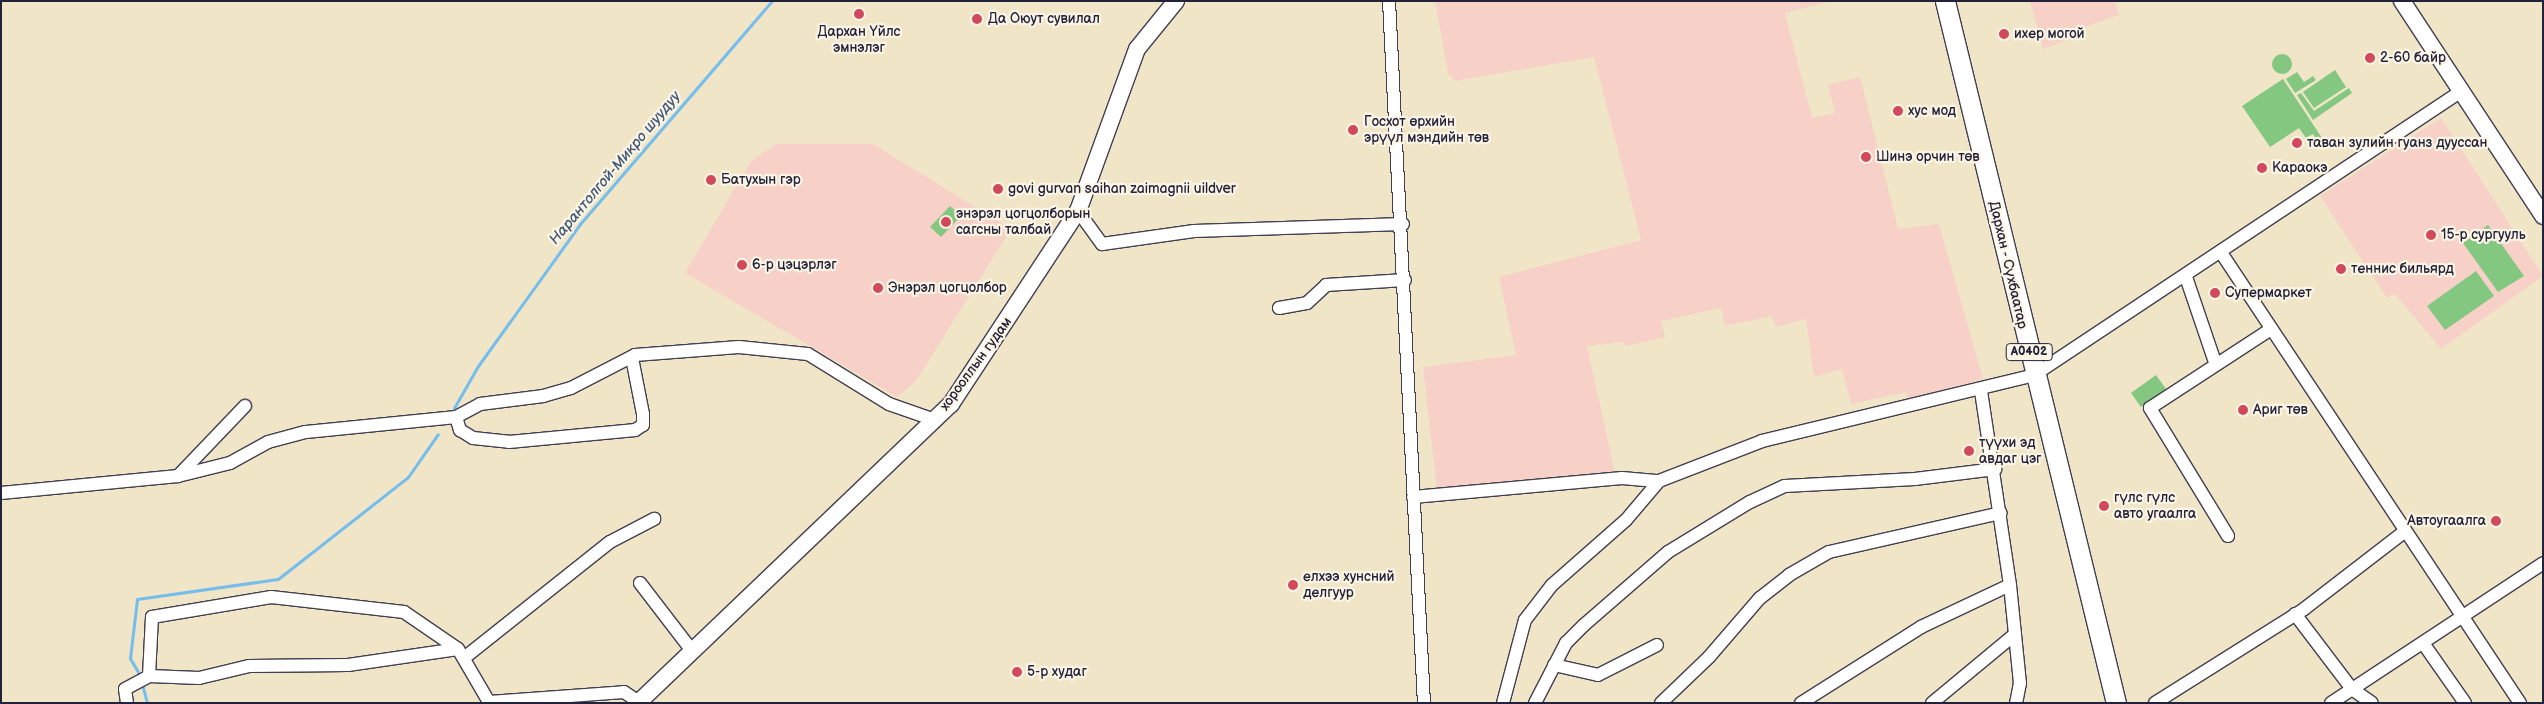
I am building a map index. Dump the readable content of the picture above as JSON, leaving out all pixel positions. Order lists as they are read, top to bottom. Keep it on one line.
{"streets":{"highway":["Дархан - Сүхбаатар","A0402"],"main road":["хорооллын гудам"]},"water":["Нарантолгой-Микро шуудуу"],"places":["Дархан Үйлс эмнэлэг","Да Оюут сувилал","ихер могой","2-60 байр","хус мод","Госхот өрхийн эрүүл мэндийн төв","таван зулийн гуанз дууссан","Шинэ орчин төв","Караокэ","Батухын гэр","govi gurvan saihan zaimagnii uildver","энэрэл цогцолборын сагсны талбай","15-р сургууль","6-р цэцэрлэг","теннис бильярд","Энэрэл цогцолбор","Супермаркет","Ариг төв","түүхи эд авдаг цэг","гүлс гүлс авто угаалга","Автоугаалга","елхээ хунсний делгуур","5-р худаг"]}
